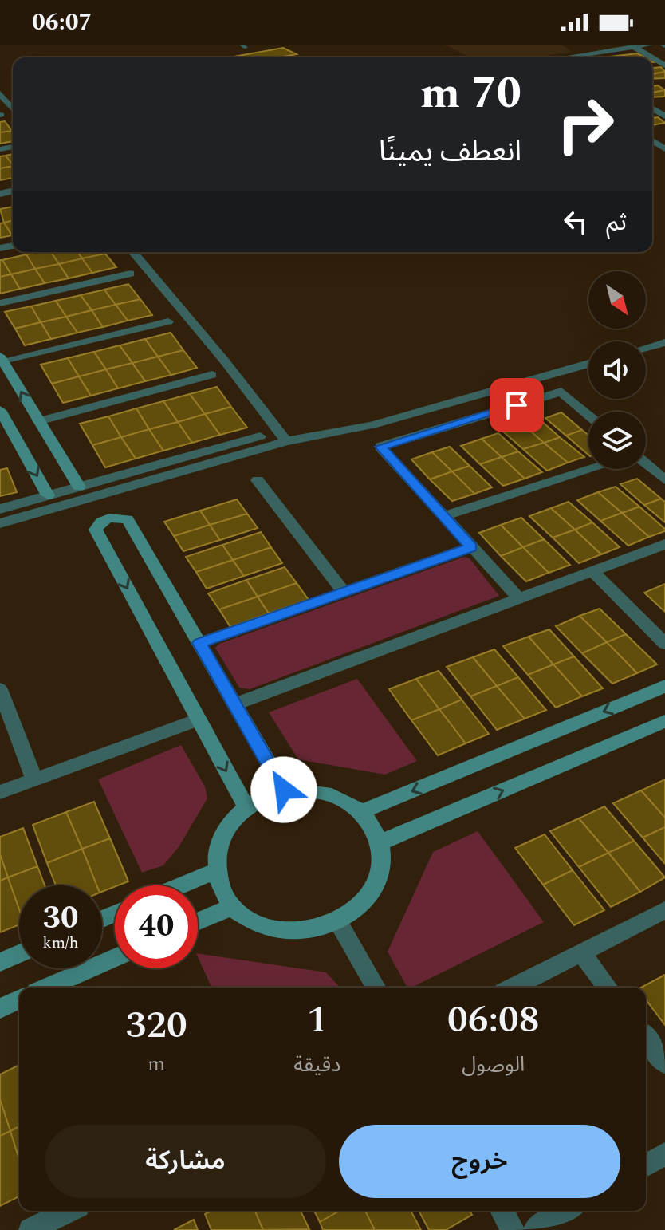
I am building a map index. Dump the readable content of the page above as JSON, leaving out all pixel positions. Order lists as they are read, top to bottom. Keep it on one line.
{"north":"bottom right","page":{"status":"06:07","turn":["70 m","انعطف يمينًا"],"then":"ثم","speed":"30 km/h","limit":"40","eta":["06:08","الوصول","1","دقيقة","320","m"],"buttons":["خروج","مشاركة"]}}
